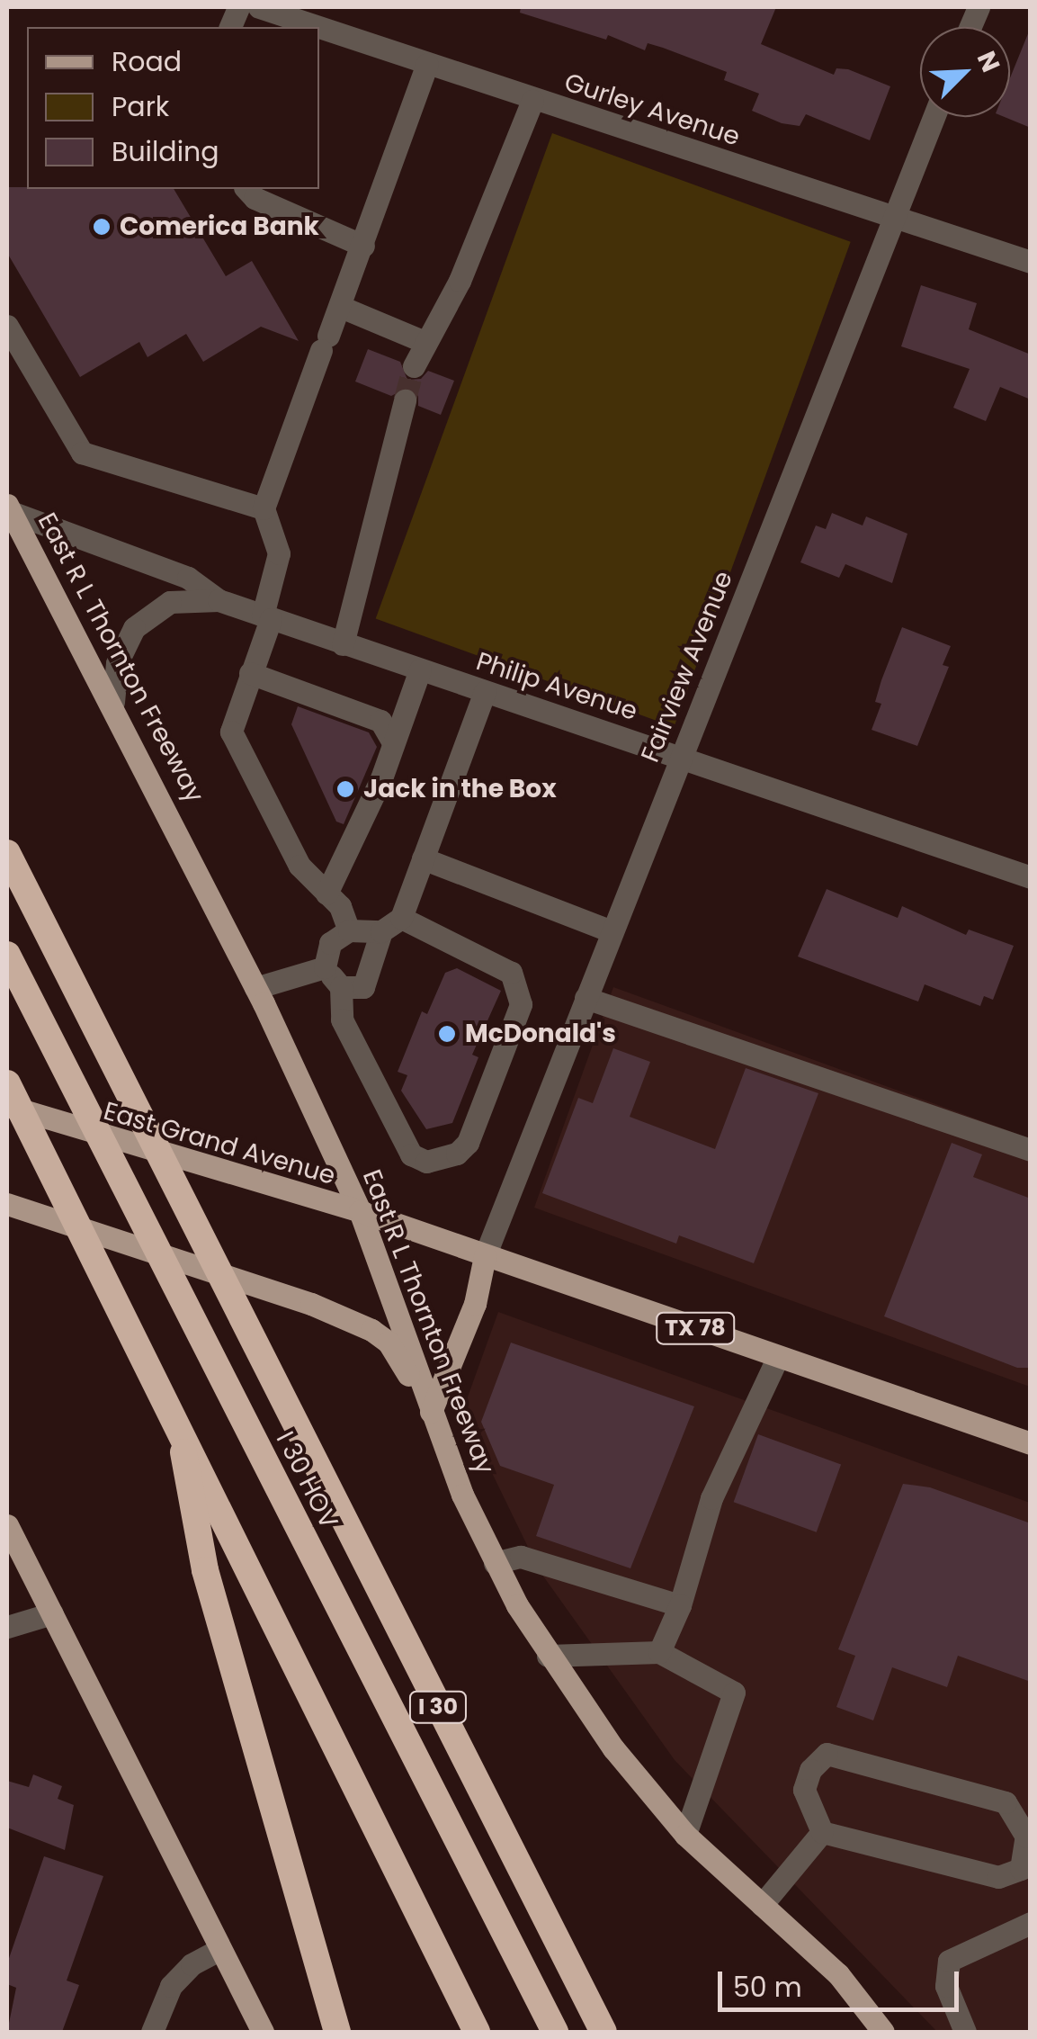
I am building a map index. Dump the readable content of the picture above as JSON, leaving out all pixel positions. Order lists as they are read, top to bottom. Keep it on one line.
{"streets":{"highway":["I 30 HOV","I 30"],"main road":["East R L Thornton Freeway","East Grand Avenue","TX 78"],"street":["Gurley Avenue","Fairview Avenue","Philip Avenue"]},"crossings":[["Gurley Avenue","Fairview Avenue"],["East R L Thornton Freeway","Philip Avenue"],["East R L Thornton Freeway","East Grand Avenue"],["Fairview Avenue","Philip Avenue"],["Fairview Avenue","East Grand Avenue"]],"places":["Comerica Bank","Jack in the Box","McDonald's"],"legend":["Road","Park","Building"],"scale_bar":"50 m","north":"top right"}
